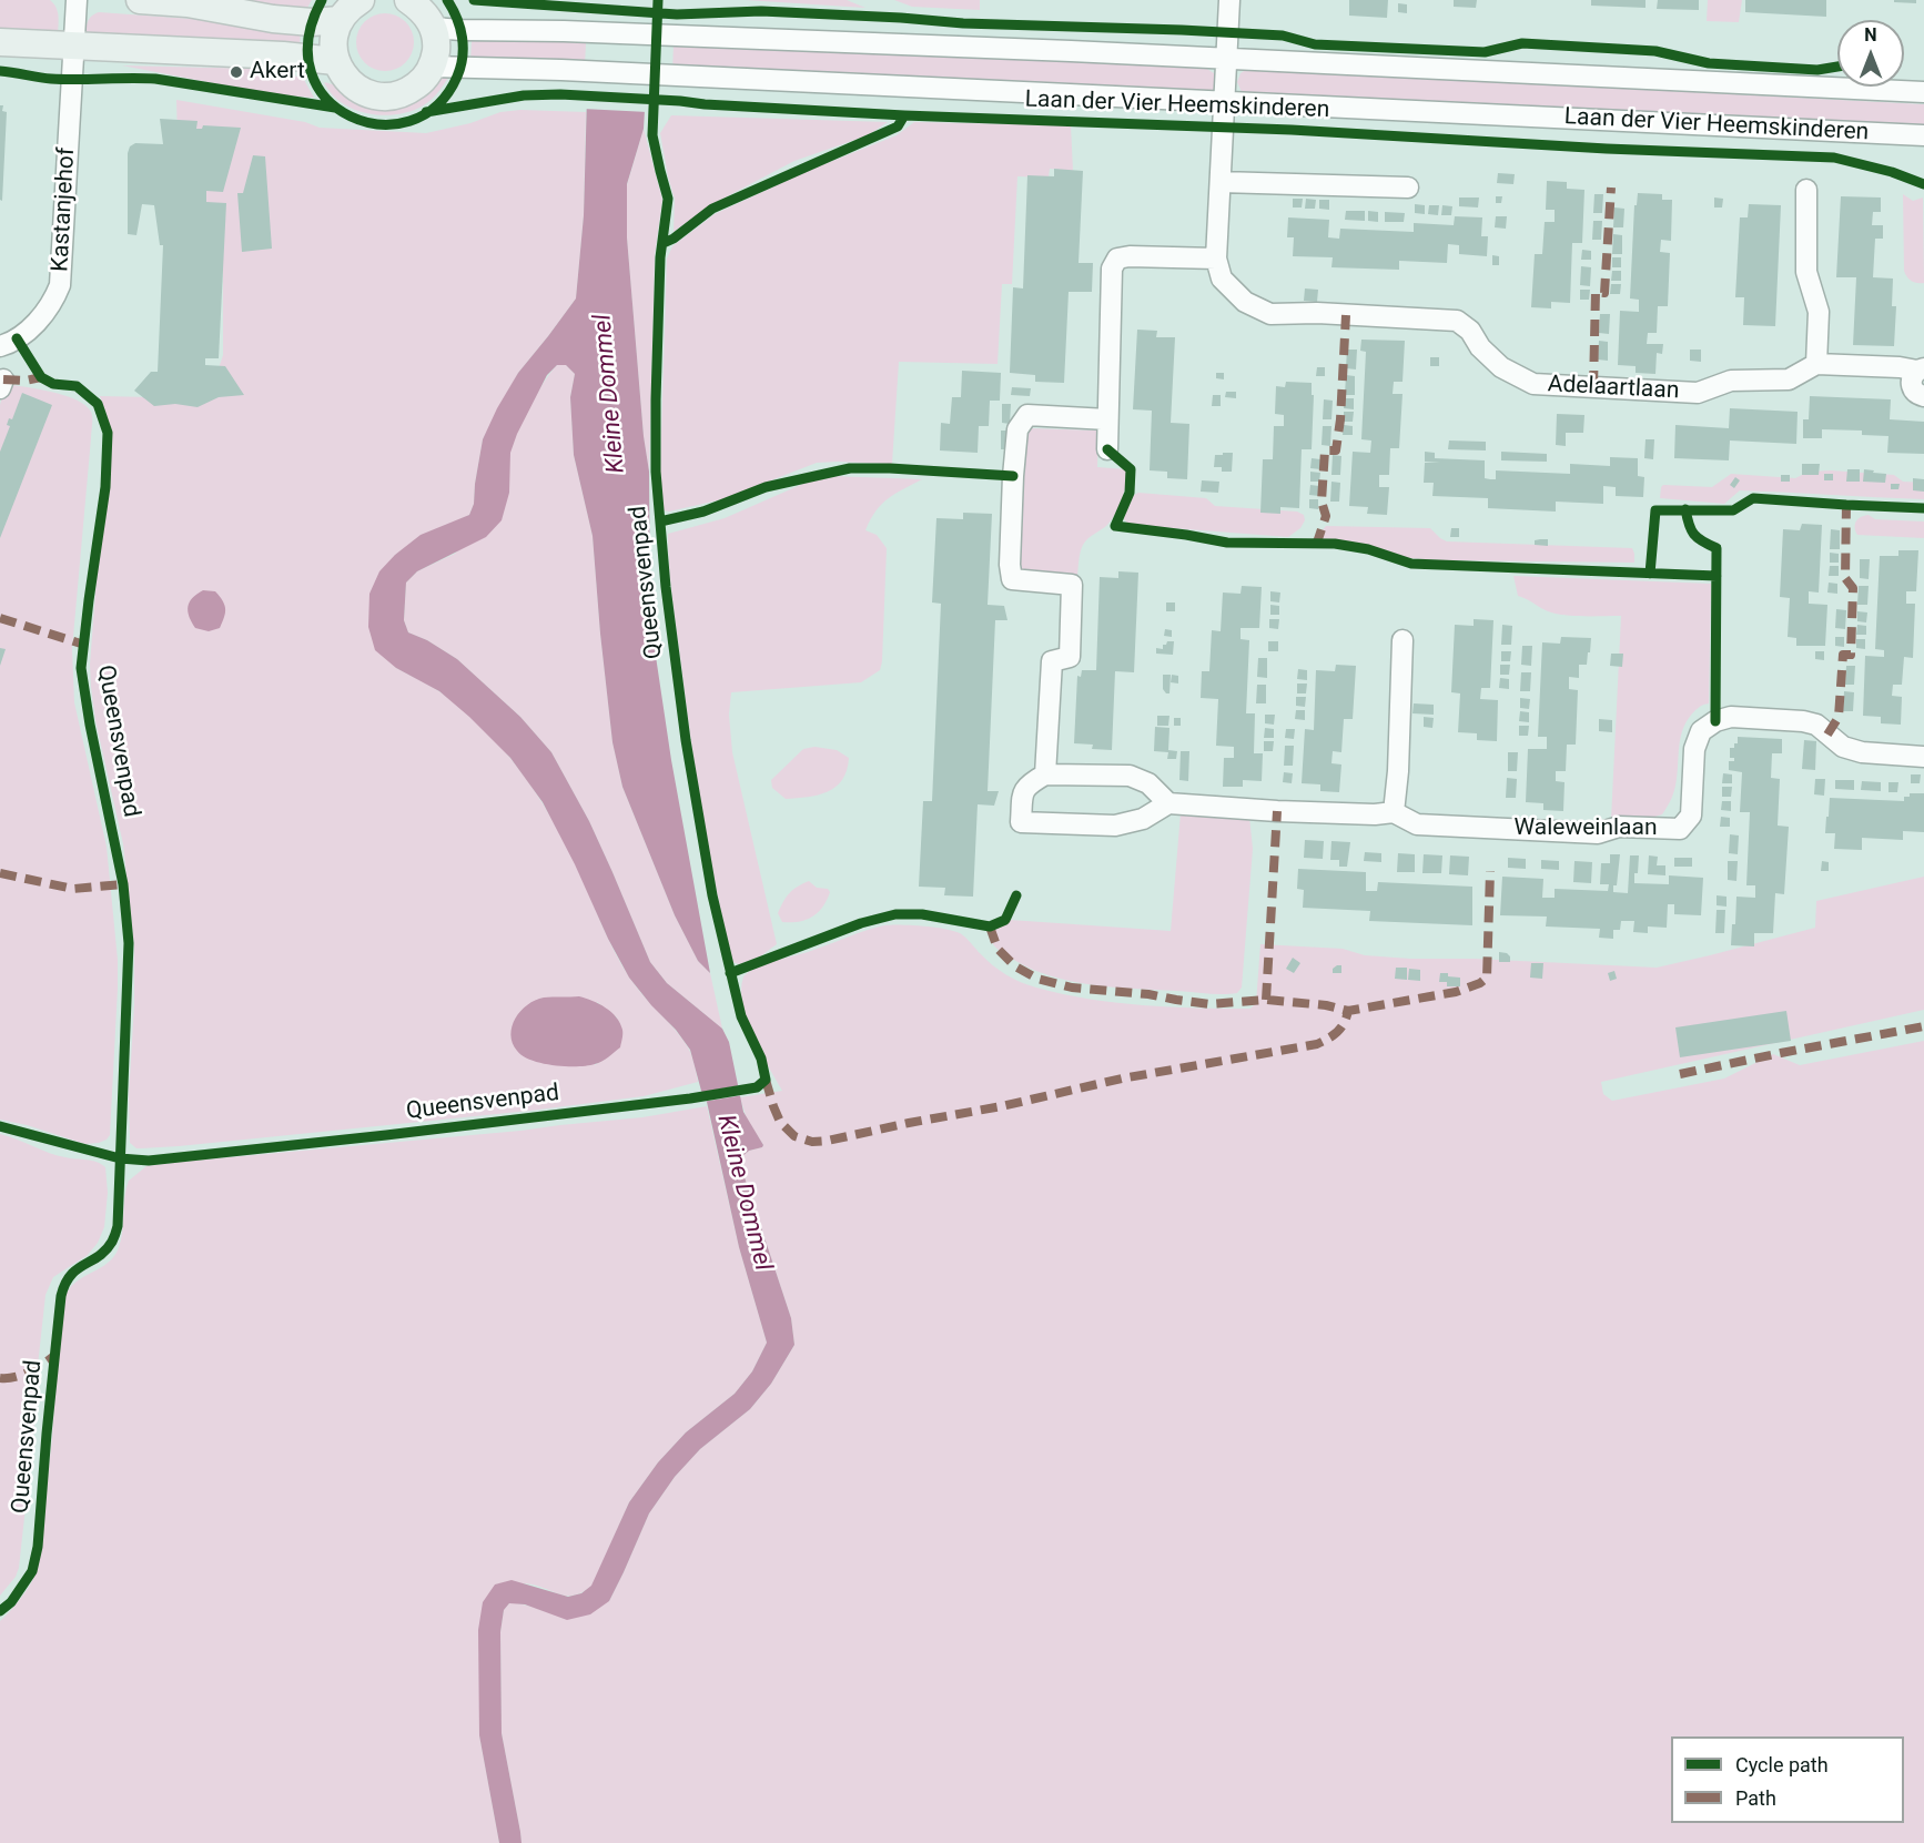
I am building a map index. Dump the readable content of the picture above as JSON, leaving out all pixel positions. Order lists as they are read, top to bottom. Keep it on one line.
{"streets":{"street":["Laan der Vier Heemskinderen","Kastanjehof","Adelaartlaan","Waleweinlaan"],"cycle path":["Queensvenpad"]},"crossings":[["Laan der Vier Heemskinderen","Adelaartlaan"]],"water":["Kleine Dommel"],"places":["Akert"],"legend":["Cycle path","Path"],"north":"top"}
